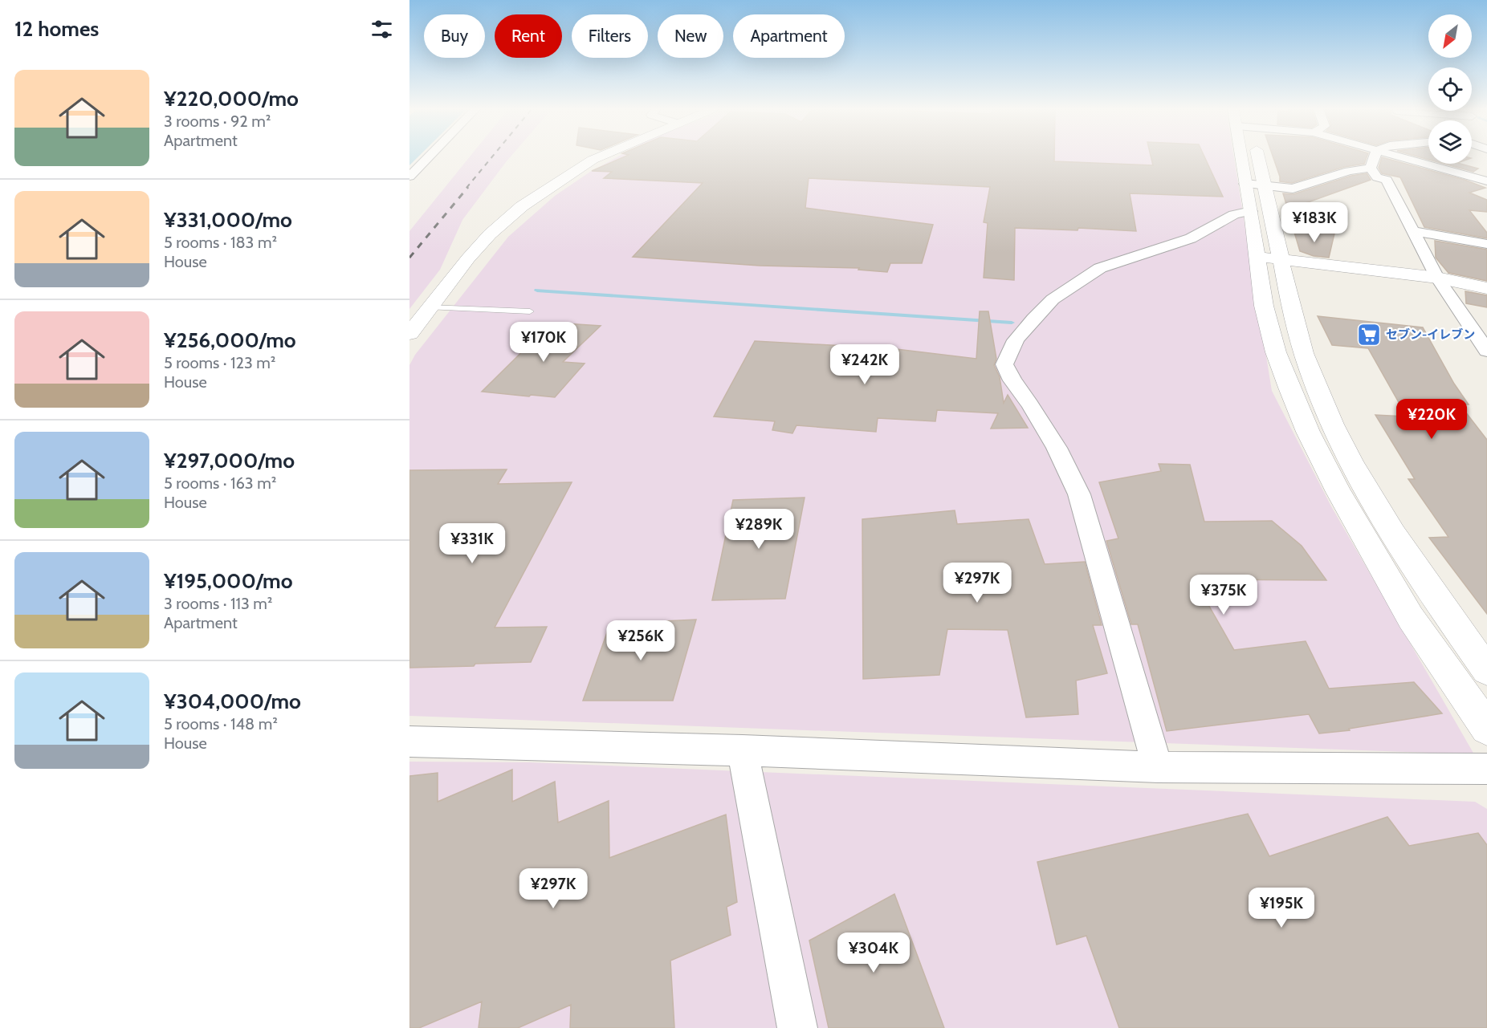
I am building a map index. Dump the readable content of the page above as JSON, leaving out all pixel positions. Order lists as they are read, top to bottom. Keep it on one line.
{"places":{"supermarket":["セブン-イレブン"]},"north":"bottom left","page":{"heading":"12 homes","chip":["Buy","Rent","Filters","New","Apartment"],"list":[{"name":"¥220,000/mo","note":"3 rooms · 92 m² · Apartment"},{"name":"¥331,000/mo","note":"5 rooms · 183 m² · House"},{"name":"¥256,000/mo","note":"5 rooms · 123 m² · House"},{"name":"¥297,000/mo","note":"5 rooms · 163 m² · House"},{"name":"¥195,000/mo","note":"3 rooms · 113 m² · Apartment"},{"name":"¥304,000/mo","note":"5 rooms · 148 m² · House"}],"price":["¥183K","¥170K","¥242K","¥220K","¥289K","¥331K","¥297K","¥375K","¥256K","¥297K","¥195K","¥304K"]}}
